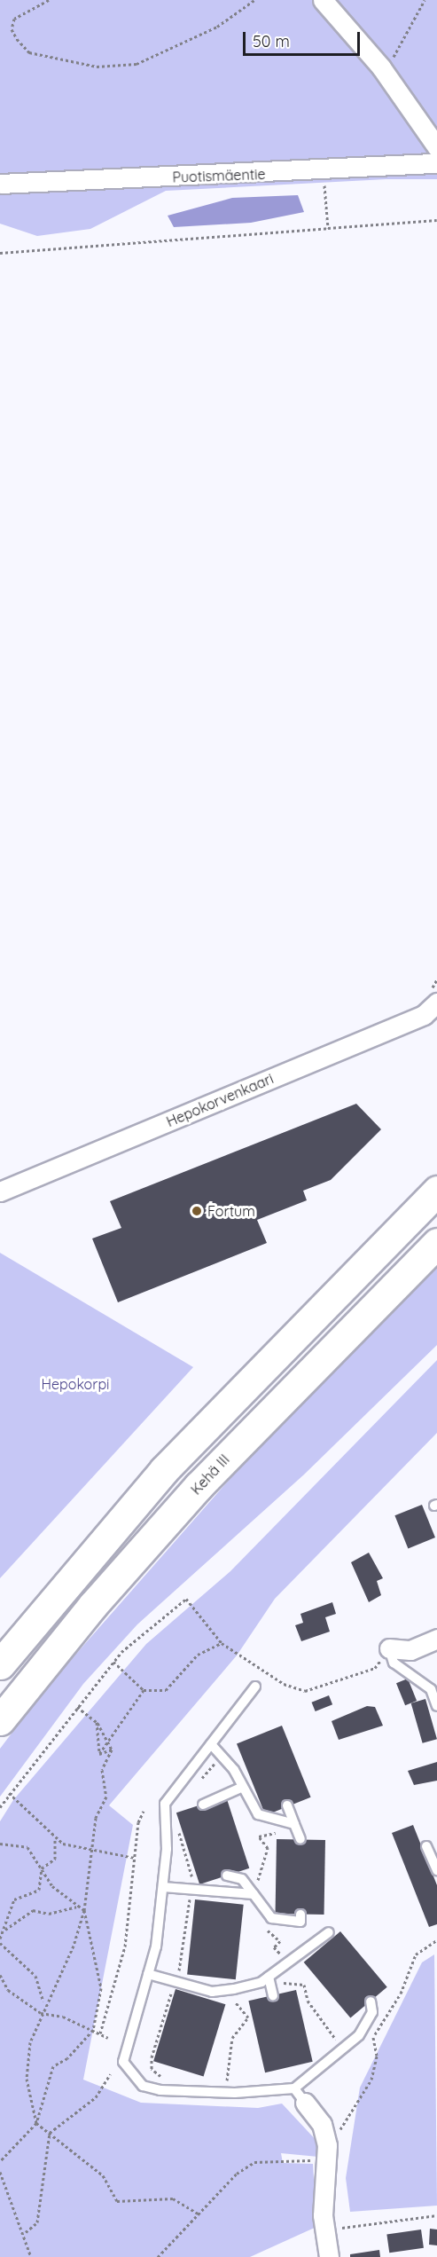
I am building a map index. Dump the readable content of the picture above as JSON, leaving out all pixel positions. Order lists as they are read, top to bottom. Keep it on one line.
{"streets":{"highway":["Kehä III"],"street":["Puotismäentie","Hepokorvenkaari"]},"parks":["Hepokorpi"],"places":["Fortum"],"scale_bar":"50 m"}
